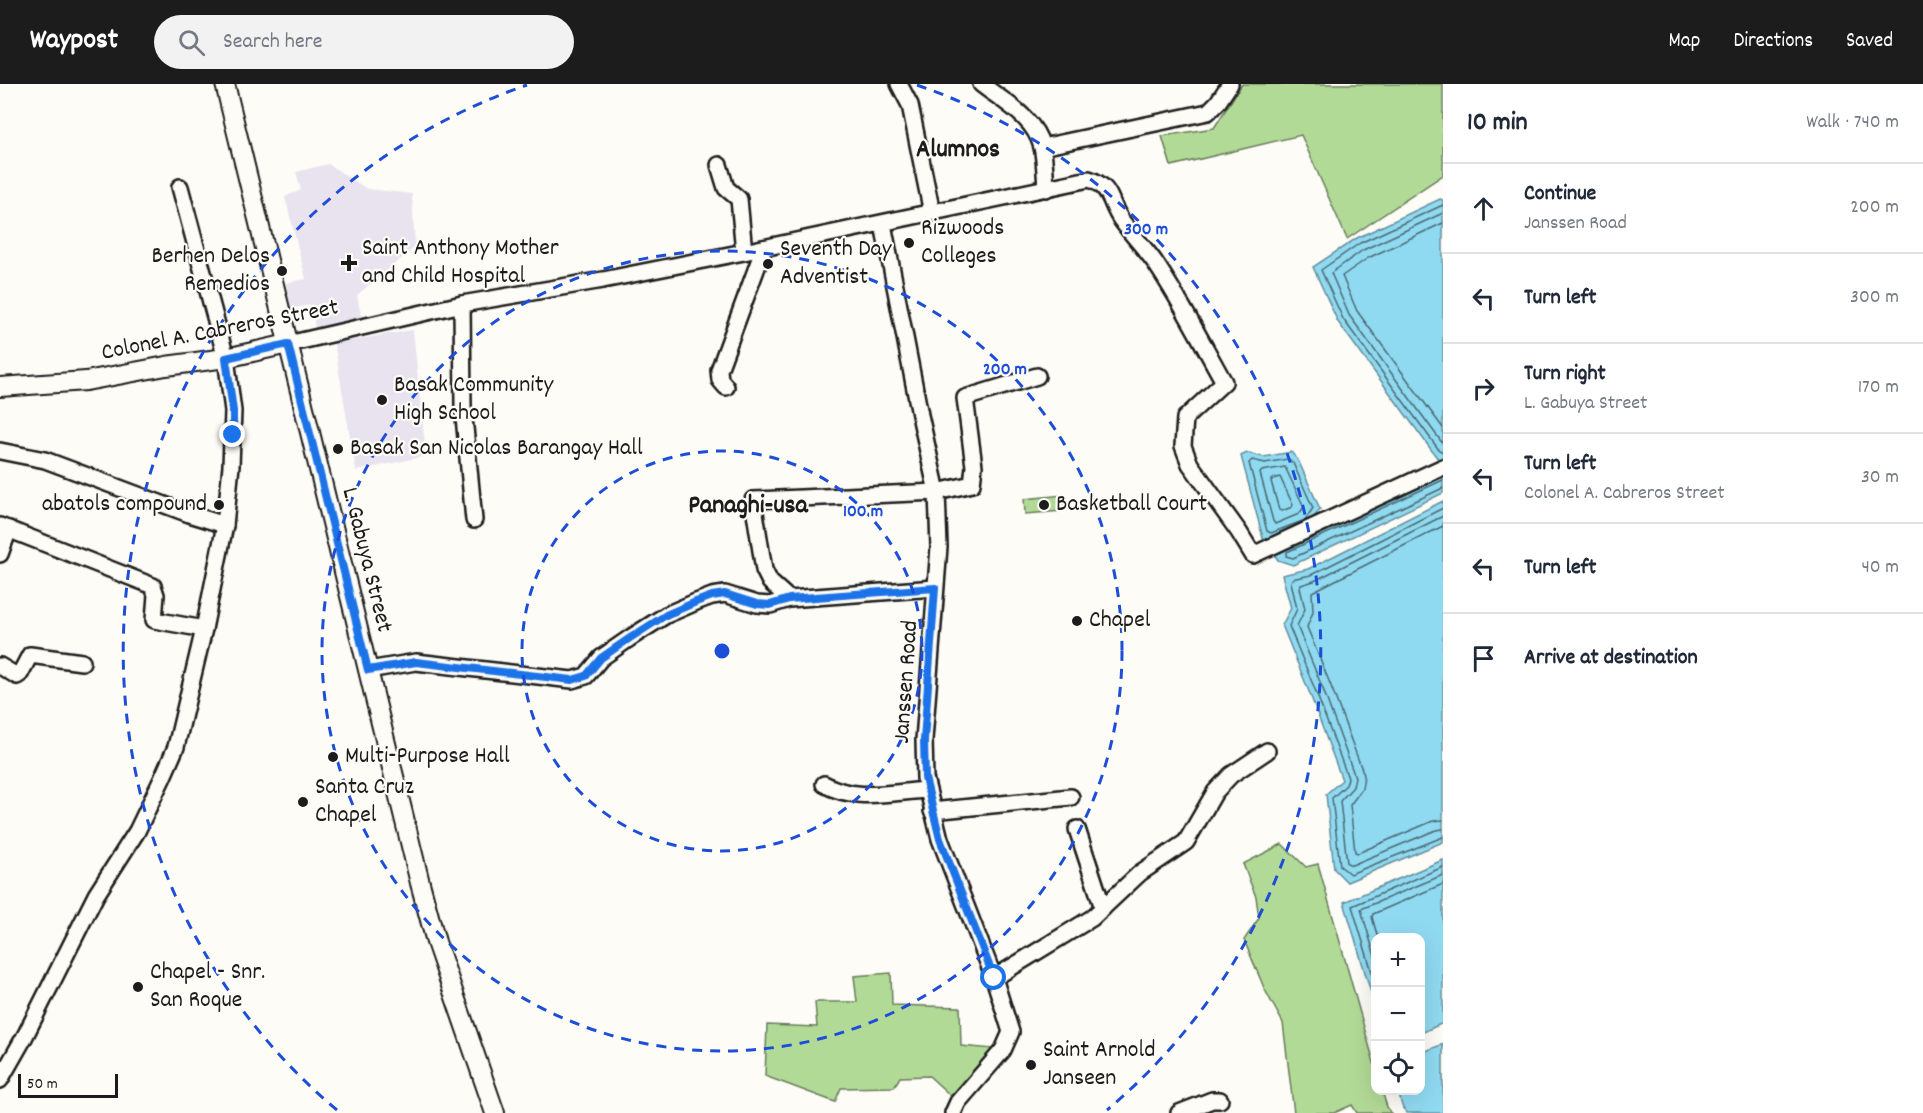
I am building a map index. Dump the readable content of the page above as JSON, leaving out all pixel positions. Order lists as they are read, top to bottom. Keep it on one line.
{"streets":{"street":["Colonel A. Cabreros Street","L. Gabuya Street","Janssen Road"]},"crossings":[["Colonel A. Cabreros Street","L. Gabuya Street"],["Colonel A. Cabreros Street","Janssen Road"]],"districts":["Alumnos","Panaghi-usa"],"places":{"other":["Rizwoods Colleges","Seventh Day Adventist","Berhen Delos Remedios","Basak Community High School","Basak San Nicolas Barangay Hall","abatols compound","Basketball Court","Chapel","Multi-Purpose Hall","Santa Cruz Chapel","Chapel - Snr. San Roque","Saint Arnold Janseen"],"health":["Saint Anthony Mother and Child Hospital"]},"scale_bar":"50 m","page":{"header":"Waypost","search":"Search here","nav":["Map","Directions","Saved"],"heading":["10 min","Walk · 740 m"],"list":[["Continue","Janssen Road","200 m"],["Turn left","300 m"],["Turn right","L. Gabuya Street","170 m"],["Turn left","Colonel A. Cabreros Street","30 m"],["Turn left","40 m"],"Arrive at destination"],"map_buttons":["+","−"],"scale":"50 m"},"rings":["300 m","200 m","100 m"]}
